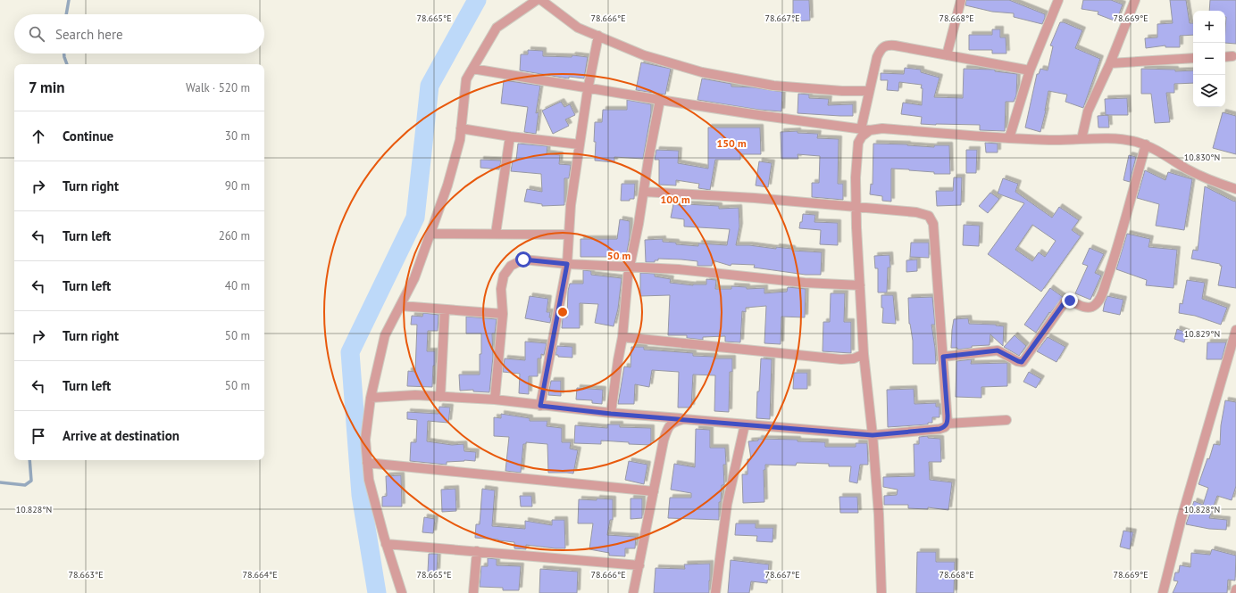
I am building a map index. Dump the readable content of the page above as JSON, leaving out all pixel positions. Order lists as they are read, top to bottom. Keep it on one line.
{"page":{"map_buttons":["+","−"],"search":"Search here","heading":["7 min","Walk · 520 m"],"list":[["Continue","30 m"],["Turn right","90 m"],["Turn left","260 m"],["Turn left","40 m"],["Turn right","50 m"],["Turn left","50 m"],"Arrive at destination"]},"coordinates":["78.665°E","78.666°E","78.667°E","78.668°E","78.669°E","10.830°N","10.829°N","10.828°N","78.663°E","78.664°E"],"rings":["150 m","100 m","50 m"]}
